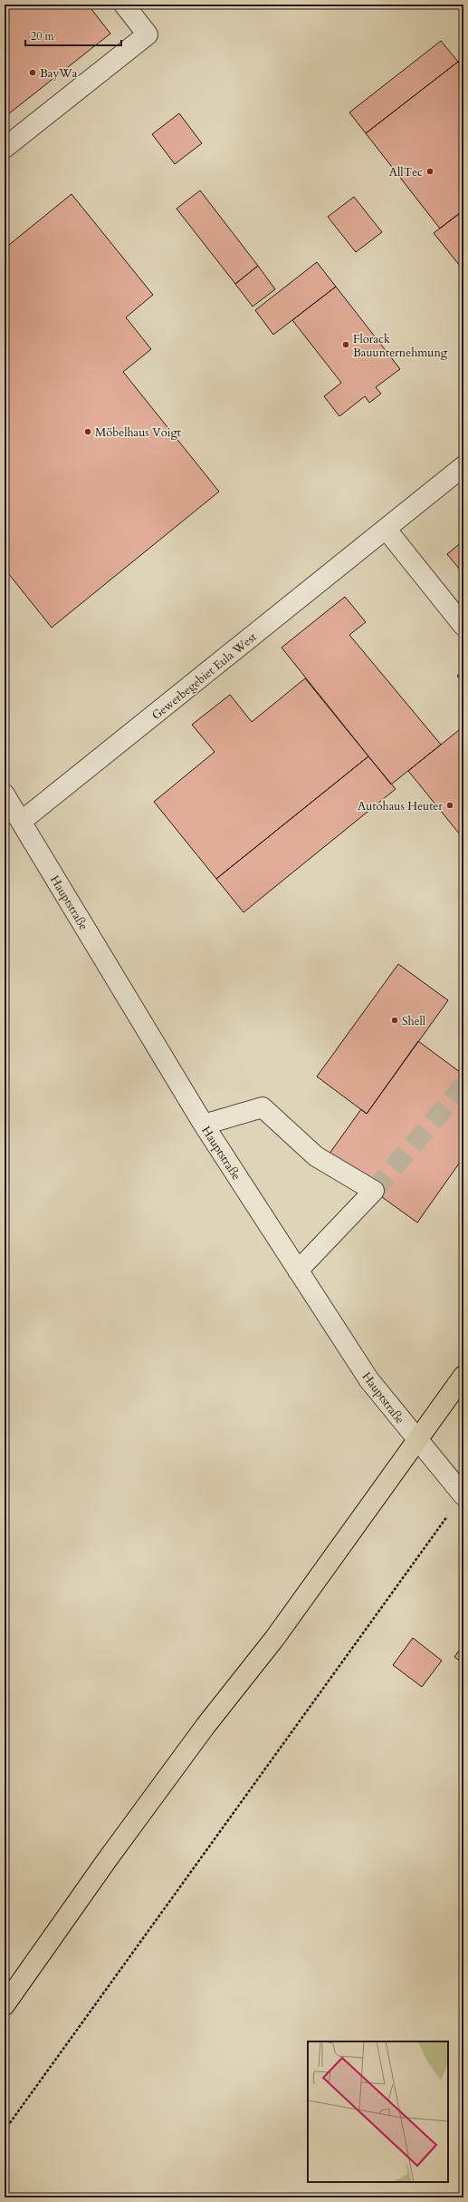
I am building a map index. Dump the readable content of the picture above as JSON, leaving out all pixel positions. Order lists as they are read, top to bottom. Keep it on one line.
{"streets":{"street":["Gewerbegebiet Eula West","Hauptstraße"]},"crossings":[["Gewerbegebiet Eula West","Hauptstraße"]],"places":["BayWa","AllTec","Florack Bauunternehmung","Möbelhaus Voigt","Autohaus Heuter","Shell"],"scale_bar":"20 m"}
